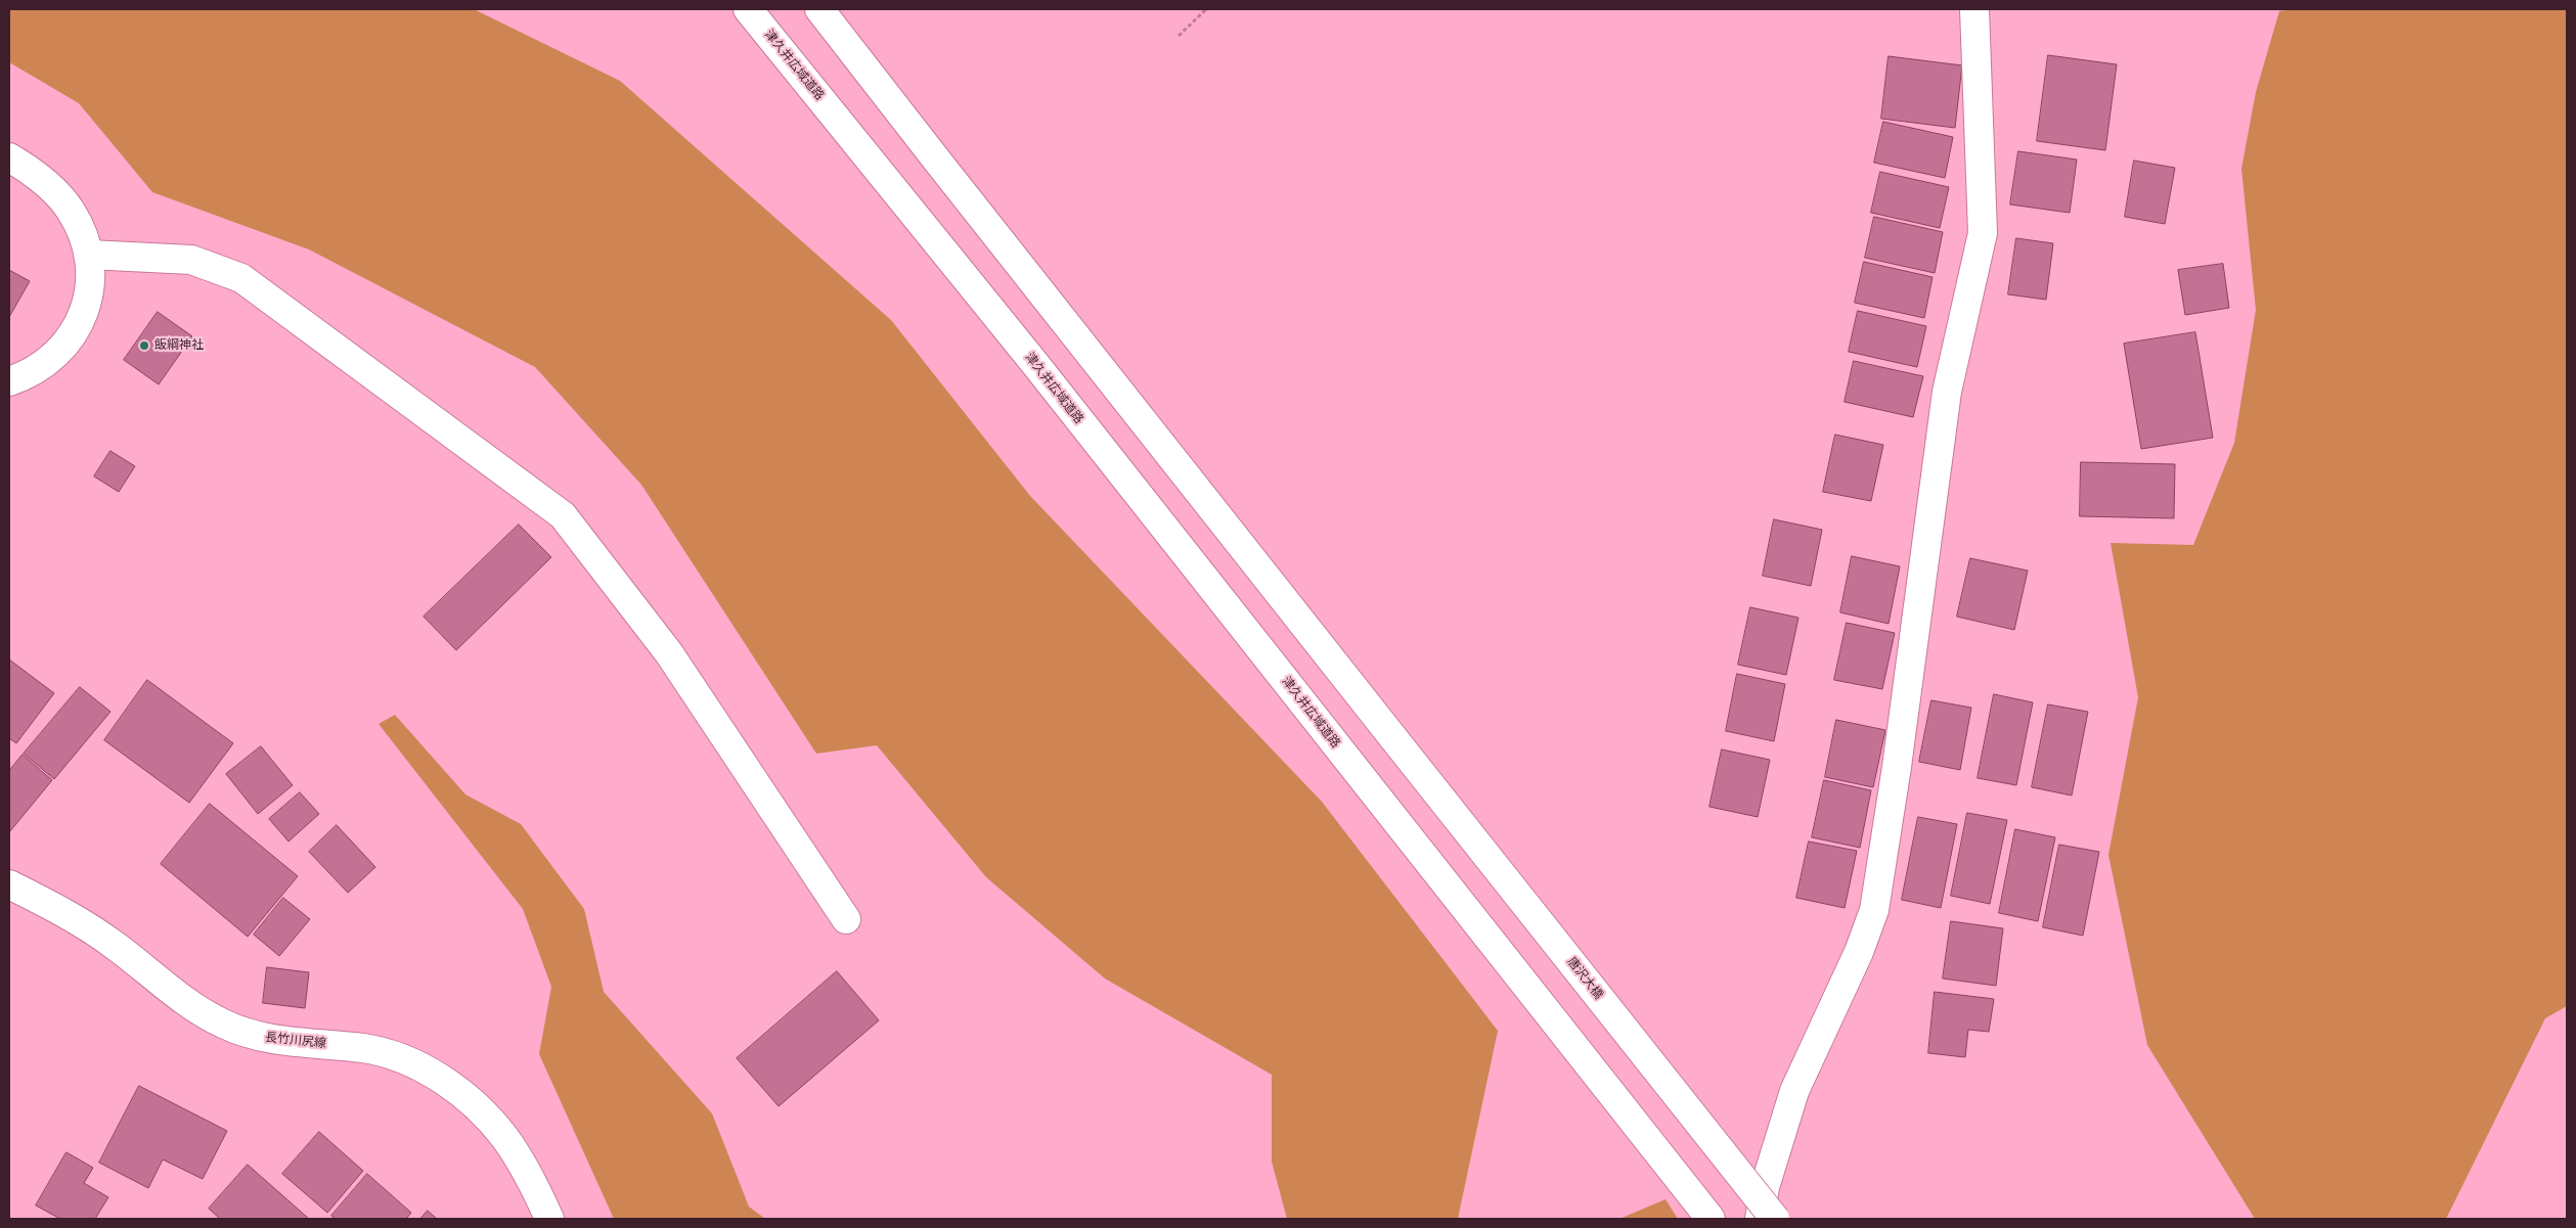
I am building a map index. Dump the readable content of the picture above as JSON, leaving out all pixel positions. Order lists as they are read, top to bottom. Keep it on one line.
{"streets":{"main road":["津久井広域道路","唐沢大橋","長竹川尻線"]},"places":["飯綱神社"]}
